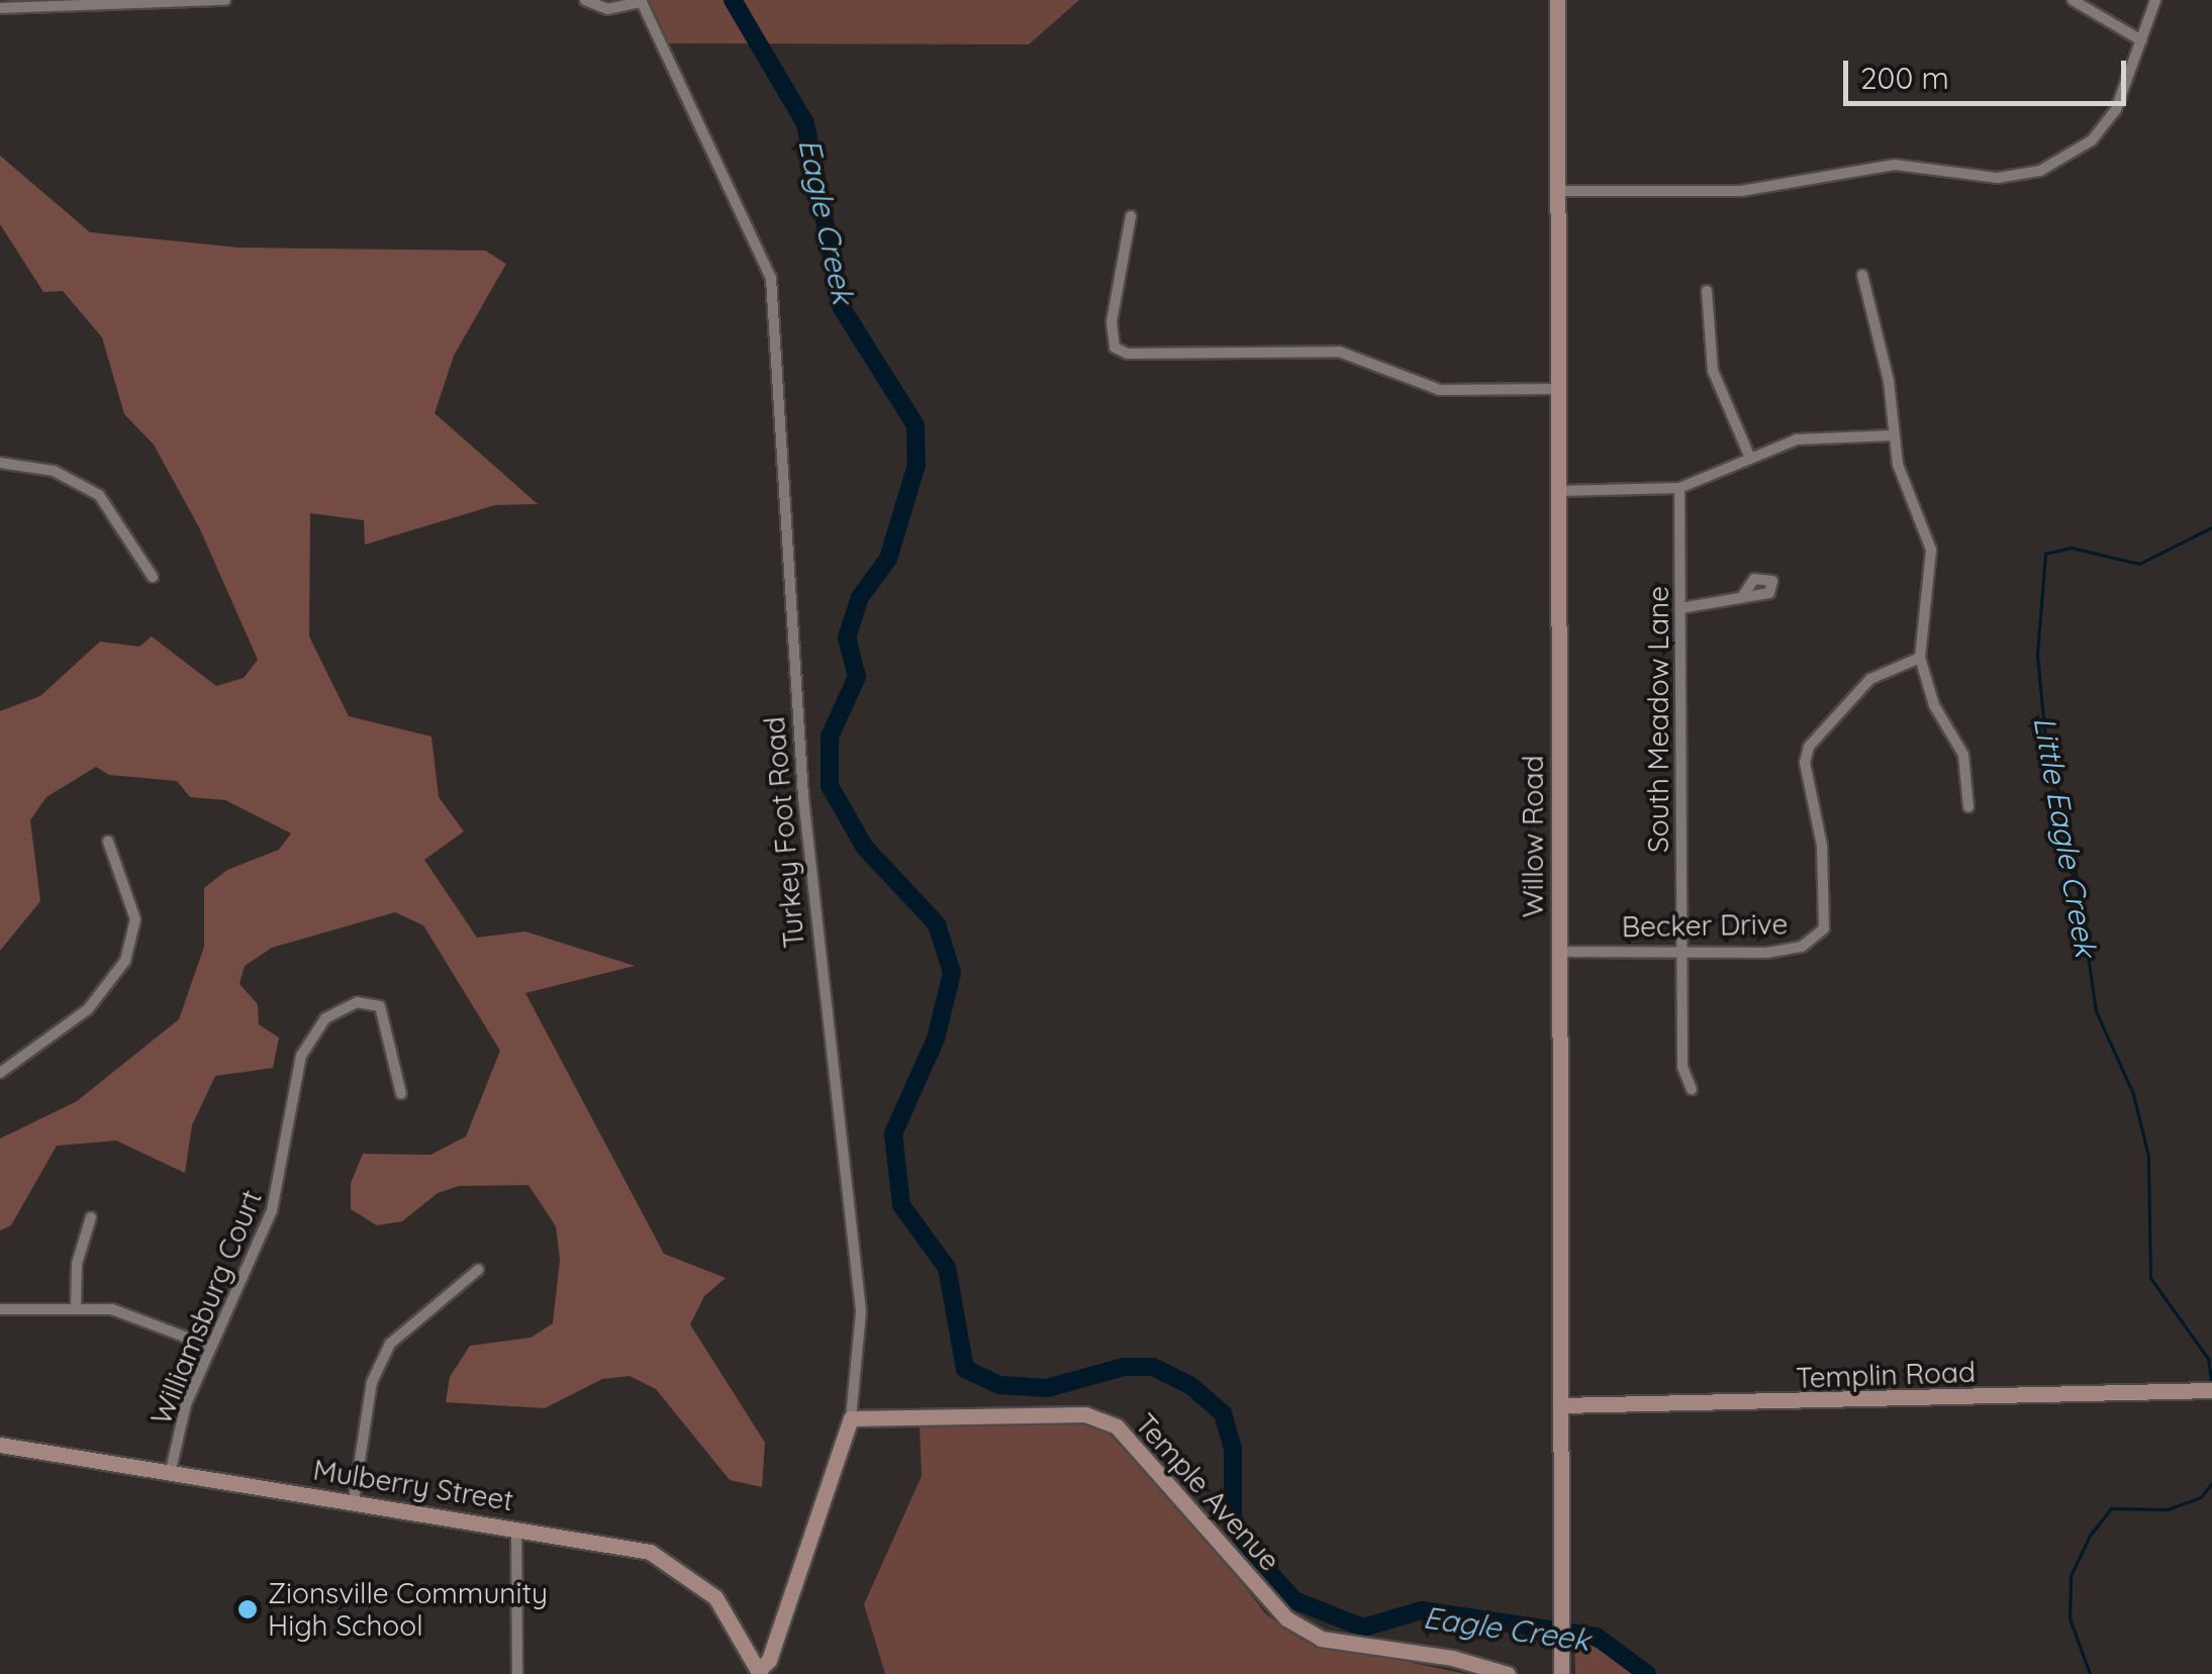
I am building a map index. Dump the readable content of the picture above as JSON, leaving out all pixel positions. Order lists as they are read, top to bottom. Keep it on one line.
{"streets":{"street":["South Meadow Lane","Turkey Foot Road","Willow Road","Becker Drive","Williamsburg Court","Templin Road","Mulberry Street","Temple Avenue"]},"crossings":[["South Meadow Lane","Becker Drive"],["Turkey Foot Road","Mulberry Street"],["Turkey Foot Road","Temple Avenue"],["Willow Road","Becker Drive"],["Willow Road","Templin Road"],["Williamsburg Court","Mulberry Street"]],"water":["Eagle Creek","Little Eagle Creek"],"places":["Zionsville Community High School"],"scale_bar":"200 m"}
